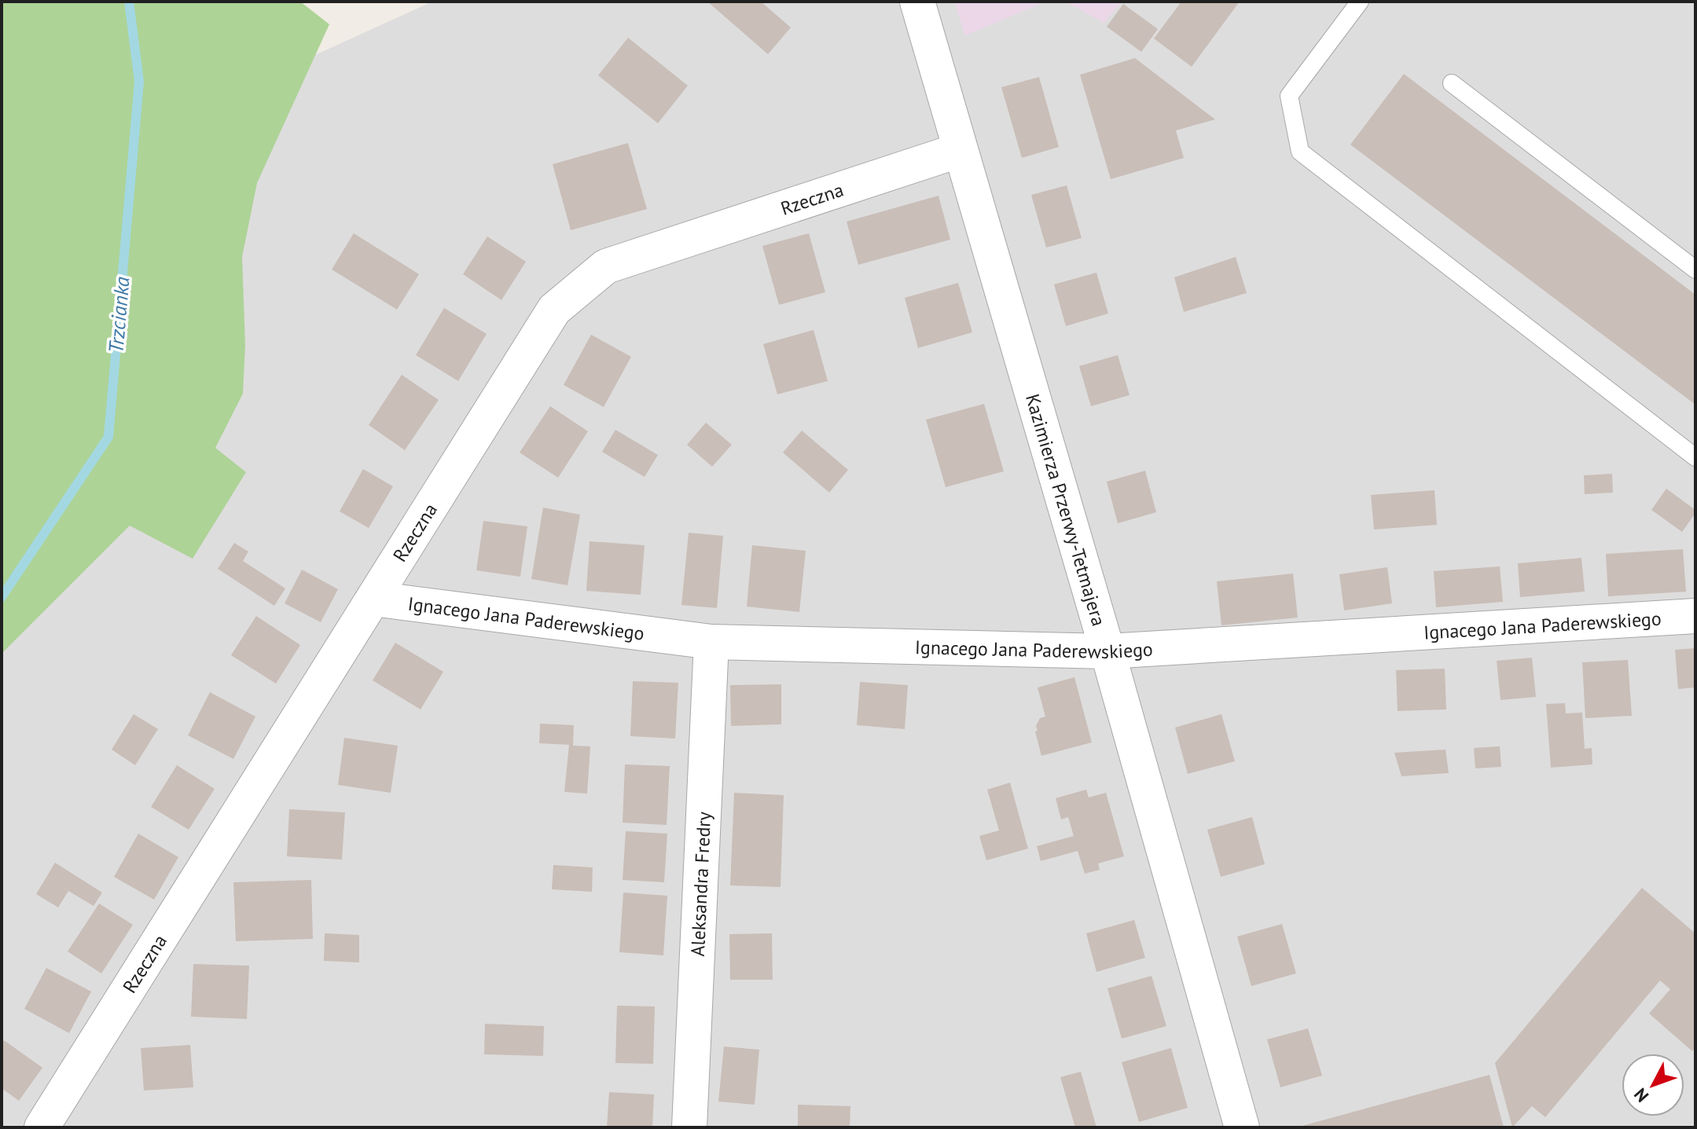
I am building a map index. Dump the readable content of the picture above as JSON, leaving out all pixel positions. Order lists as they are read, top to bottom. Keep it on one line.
{"streets":{"street":["Rzeczna","Kazimierza Przerwy-Tetmajera","Ignacego Jana Paderewskiego","Aleksandra Fredry"]},"crossings":[["Rzeczna","Kazimierza Przerwy-Tetmajera"],["Rzeczna","Ignacego Jana Paderewskiego"],["Kazimierza Przerwy-Tetmajera","Ignacego Jana Paderewskiego"],["Ignacego Jana Paderewskiego","Aleksandra Fredry"]],"water":["Trzcianka"],"north":"bottom left"}
